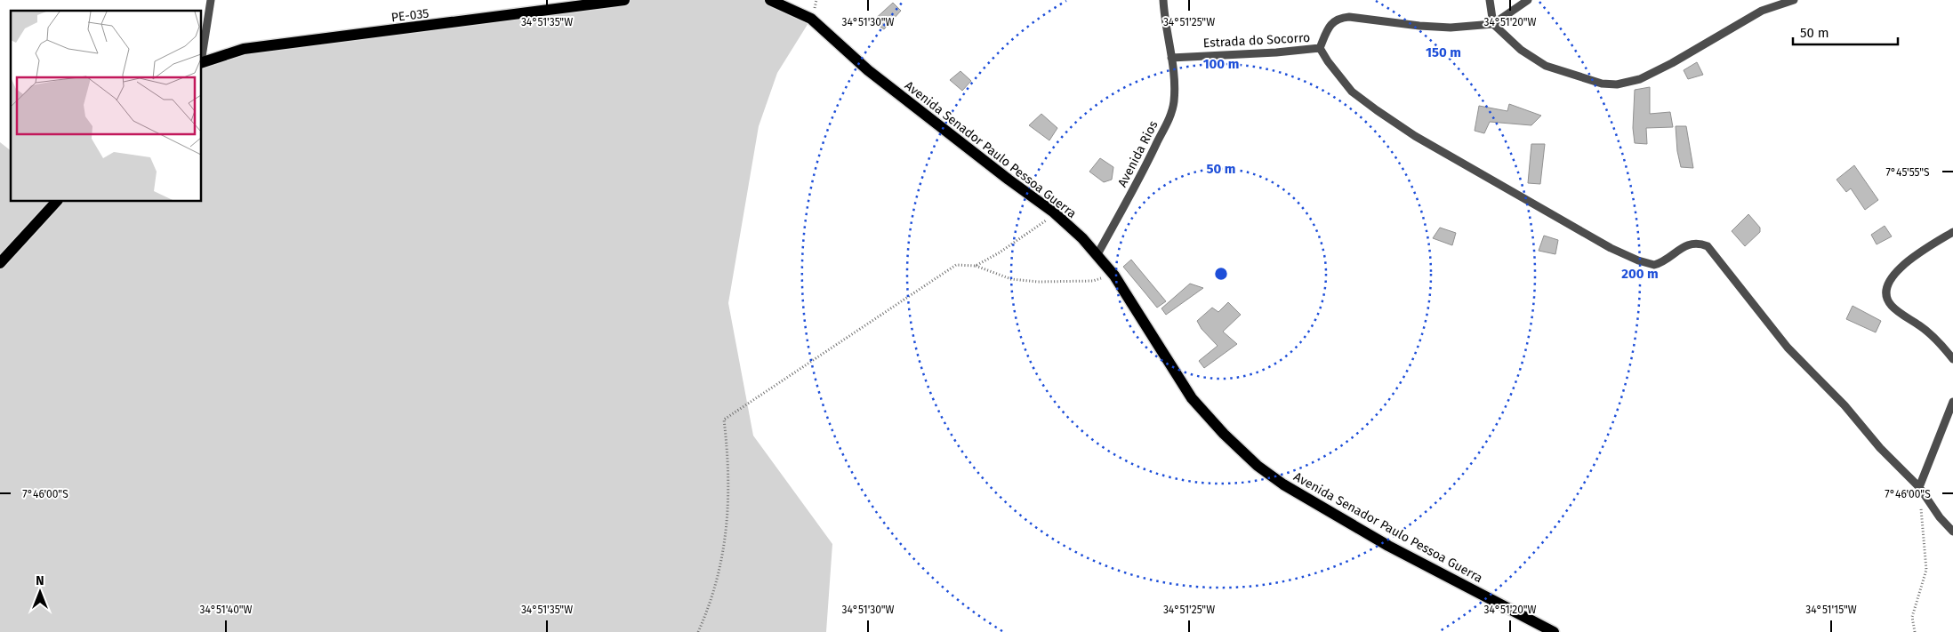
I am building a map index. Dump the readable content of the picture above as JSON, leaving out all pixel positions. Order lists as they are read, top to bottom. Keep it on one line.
{"streets":{"main road":["PE-035","Avenida Senador Paulo Pessoa Guerra"],"street":["Estrada do Socorro","Avenida Rios"]},"crossings":[["Estrada do Socorro","Avenida Rios"],["Avenida Senador Paulo Pessoa Guerra","Avenida Rios"]],"scale_bar":"50 m","north":"top","coordinates":["34°51'35\"W","34°51'30\"W","34°51'25\"W","34°51'20\"W","7°45'55\"S","7°46'00\"S","34°51'40\"W","34°51'15\"W"],"rings":["150 m","100 m","50 m","200 m"]}
